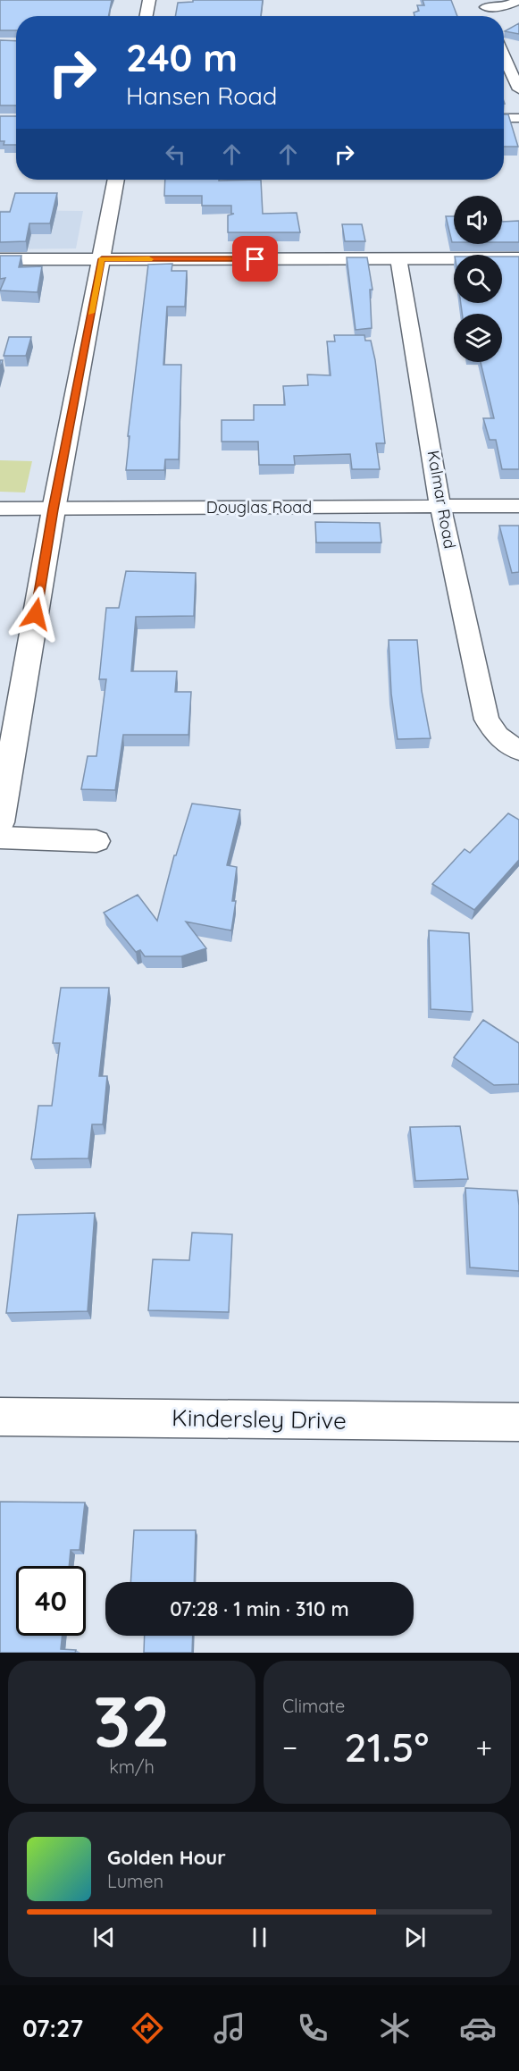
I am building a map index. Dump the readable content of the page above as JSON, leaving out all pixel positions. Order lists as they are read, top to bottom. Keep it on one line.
{"streets":{"street":["Kalmar Road","Douglas Road","Kindersley Drive"]},"crossings":[["Kalmar Road","Douglas Road"]],"page":{"turn":["240 m","Hansen Road"],"limit":"40","trip":"07:28 · 1 min · 310 m","tile":[["32","km/h"],"Climate"],"heat":["−","21.5°","+"],"song":["Golden Hour","Lumen"],"tabs":"07:27"}}
